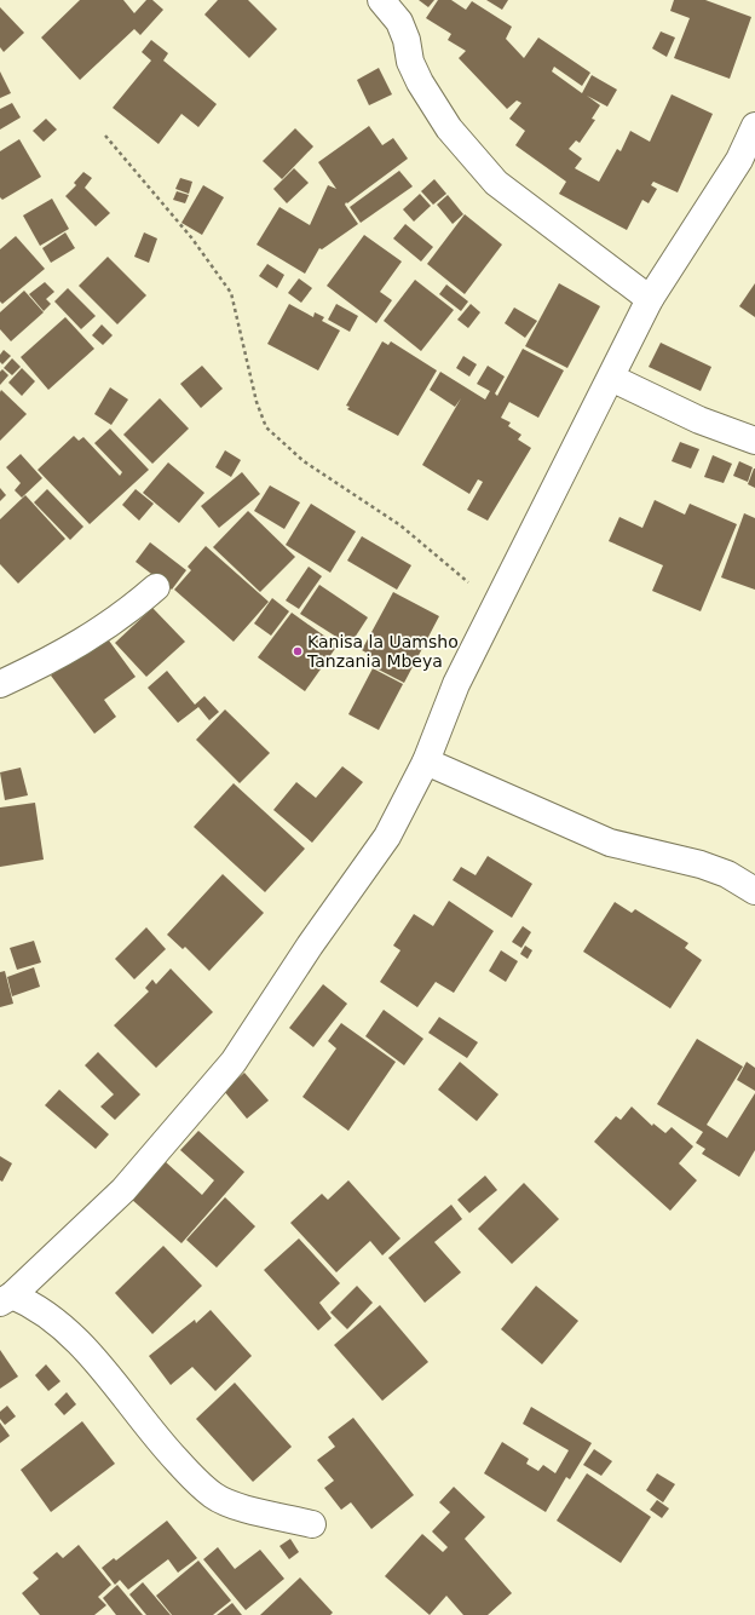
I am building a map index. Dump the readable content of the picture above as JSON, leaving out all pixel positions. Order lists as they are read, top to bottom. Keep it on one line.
{"places":["Kanisa la Uamsho Tanzania Mbeya"]}
